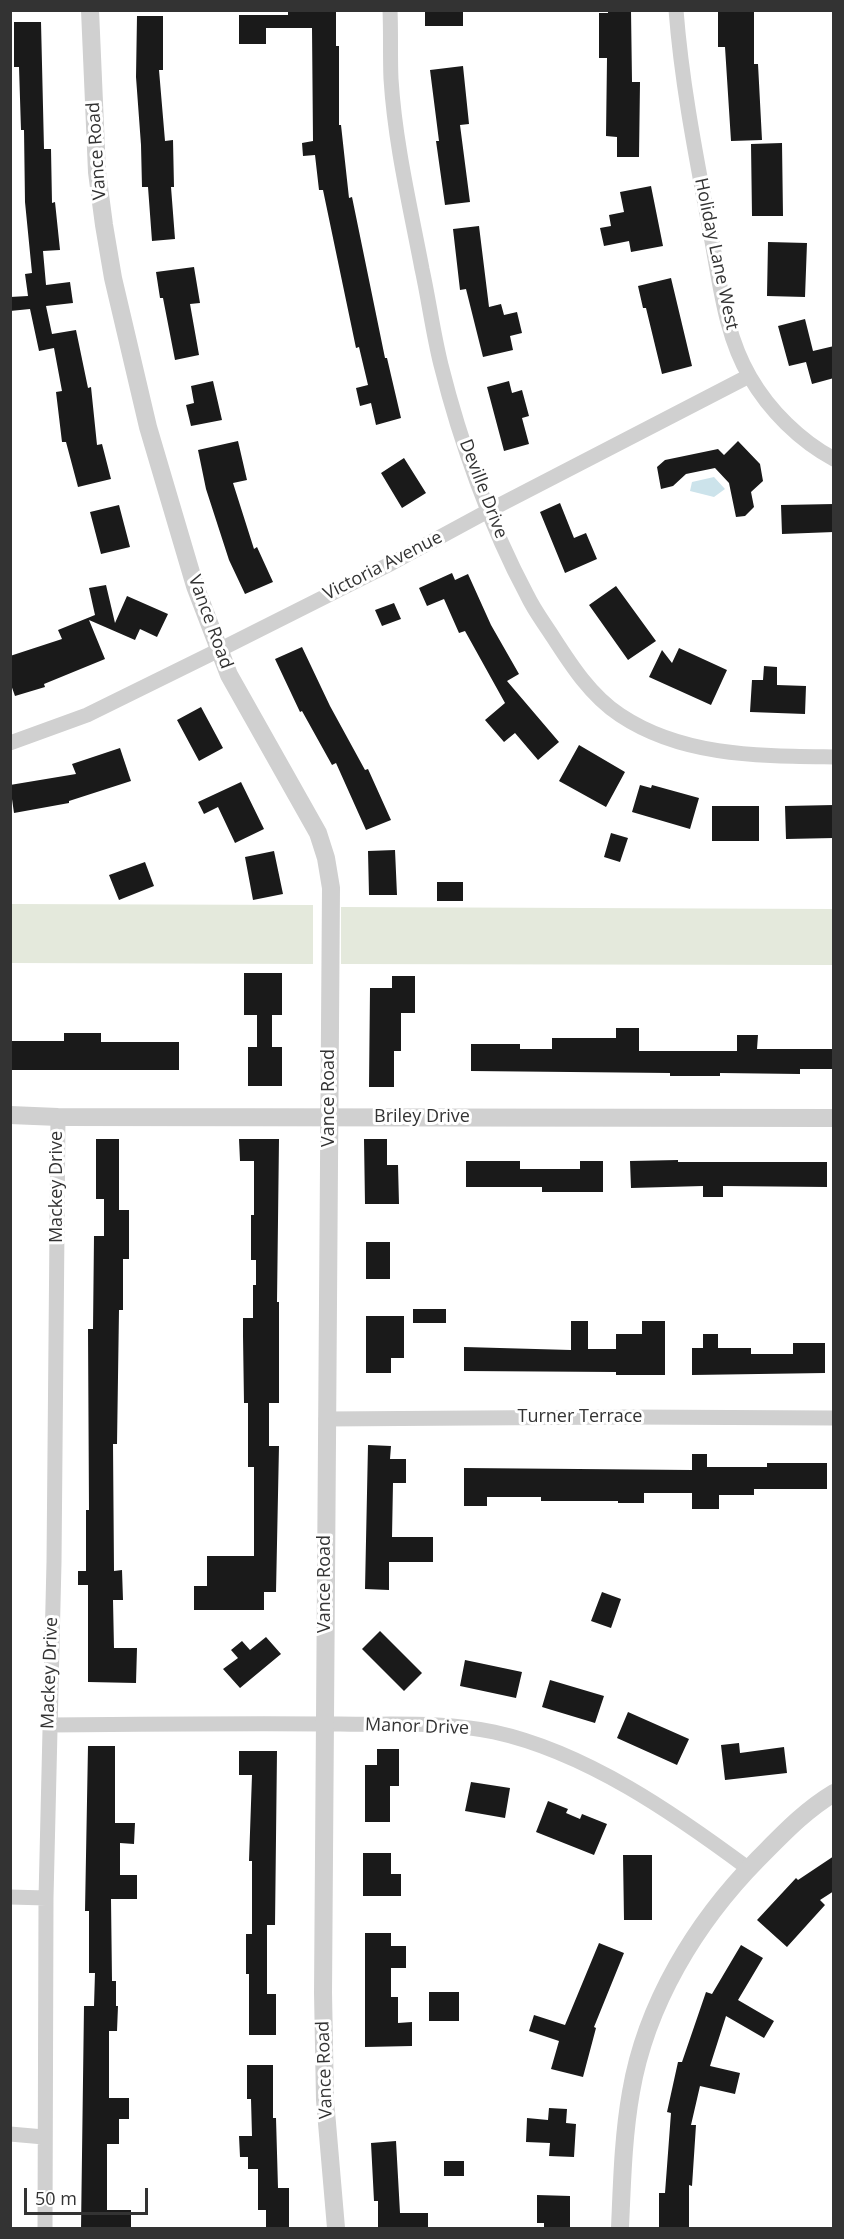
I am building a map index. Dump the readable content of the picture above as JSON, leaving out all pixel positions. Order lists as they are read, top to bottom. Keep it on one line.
{"streets":{"street":["Vance Road","Holiday Lane West","Deville Drive","Victoria Avenue","Briley Drive","Mackey Drive","Turner Terrace","Manor Drive"]},"crossings":[["Vance Road","Victoria Avenue"],["Vance Road","Briley Drive"],["Vance Road","Turner Terrace"],["Vance Road","Manor Drive"],["Holiday Lane West","Victoria Avenue"],["Deville Drive","Victoria Avenue"],["Briley Drive","Mackey Drive"],["Mackey Drive","Manor Drive"]],"scale_bar":"50 m"}
